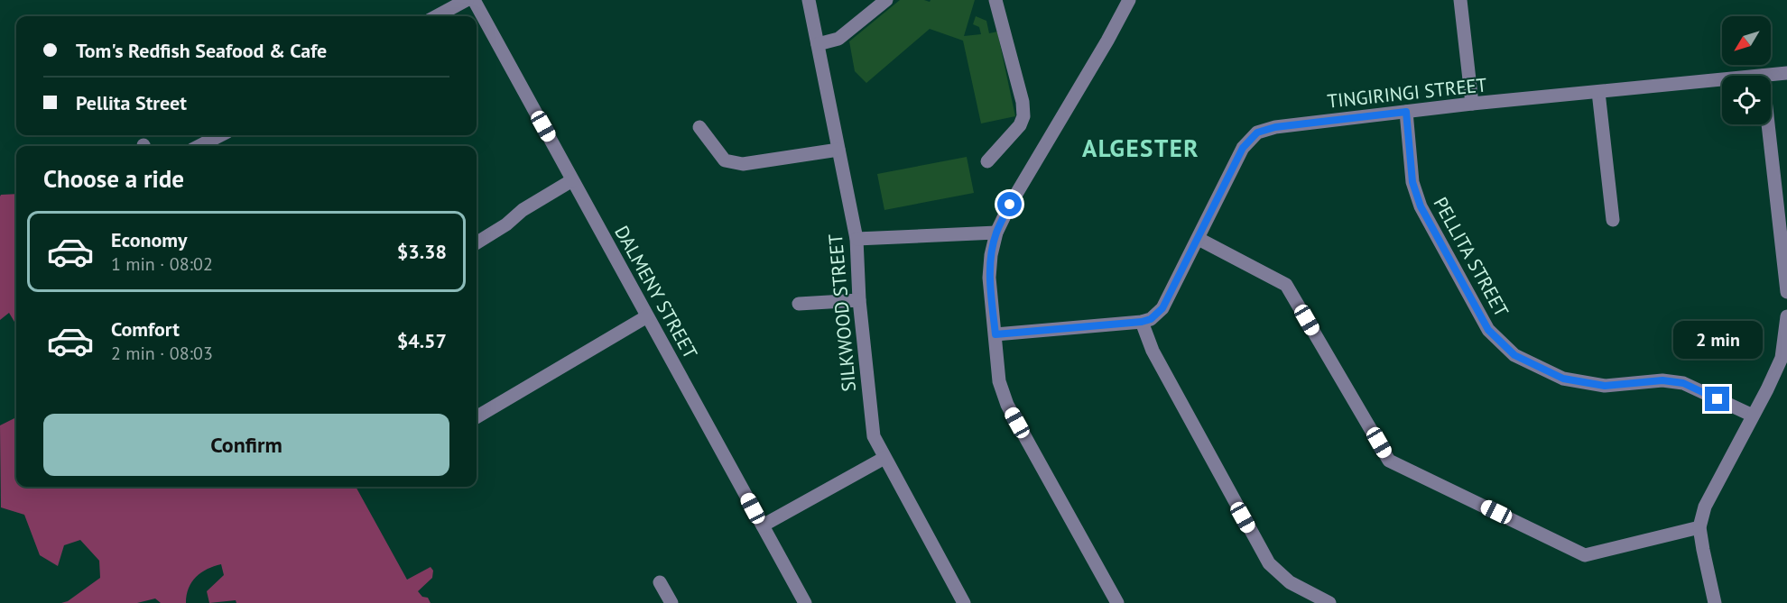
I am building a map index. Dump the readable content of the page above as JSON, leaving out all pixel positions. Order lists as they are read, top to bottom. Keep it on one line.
{"streets":{"street":["TINGIRINGI STREET","PELLITA STREET","DALMENY STREET","SILKWOOD STREET"]},"crossings":[["TINGIRINGI STREET","PELLITA STREET"]],"districts":["ALGESTER"],"north":"bottom left","page":{"banner":["Tom's Redfish Seafood & Cafe","Pellita Street"],"heading":"Choose a ride","list":[{"name":"Economy","note":"1 min · 08:02","value":"$3.38"},{"name":"Comfort","note":"2 min · 08:03","value":"$4.57"}],"bubble":"2 min","buttons":"Confirm"}}
